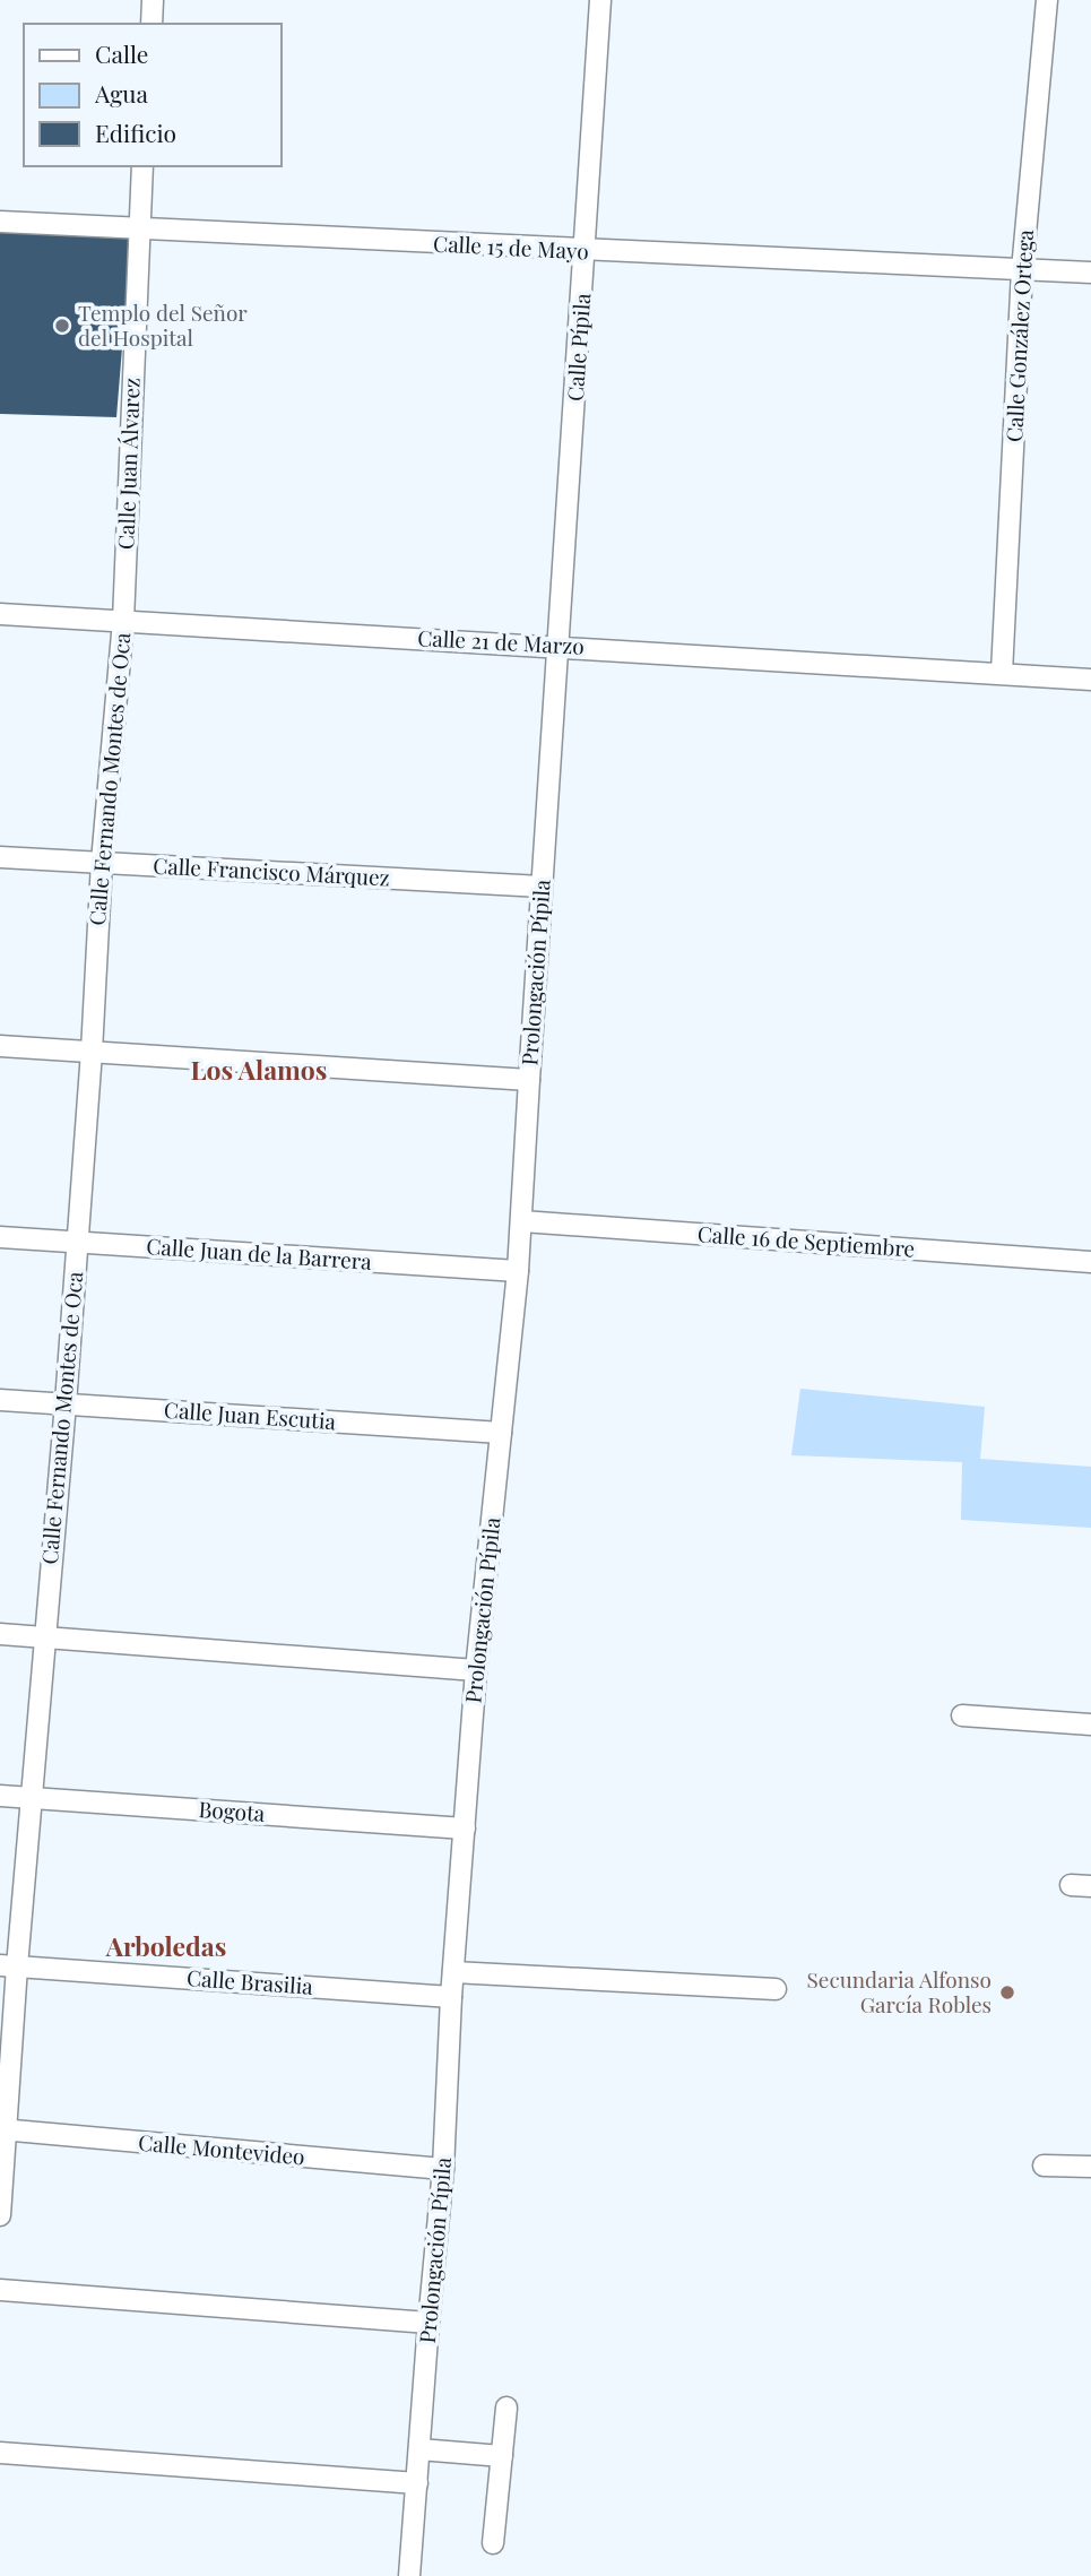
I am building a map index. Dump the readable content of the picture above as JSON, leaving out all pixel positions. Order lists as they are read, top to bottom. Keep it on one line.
{"streets":{"street":["Calle 15 de Mayo","Calle González Ortega","Calle Pípila","Calle Juan Álvarez","Calle 21 de Marzo","Calle Fernando Montes de Oca","Calle Francisco Márquez","Prolongación Pípila","Calle 16 de Septiembre","Calle Juan de la Barrera","Calle Juan Escutia","Bogota","Calle Brasilia","Calle Montevideo"]},"crossings":[["Calle 15 de Mayo","Calle González Ortega"],["Calle 15 de Mayo","Calle Pípila"],["Calle 15 de Mayo","Calle Juan Álvarez"],["Calle González Ortega","Calle 21 de Marzo"],["Calle Pípila","Calle 21 de Marzo"],["Calle Pípila","Prolongación Pípila"],["Calle Juan Álvarez","Calle 21 de Marzo"],["Calle Juan Álvarez","Calle Fernando Montes de Oca"],["Calle 21 de Marzo","Calle Fernando Montes de Oca"],["Calle 21 de Marzo","Prolongación Pípila"],["Calle Fernando Montes de Oca","Calle Francisco Márquez"],["Calle Fernando Montes de Oca","Calle Juan de la Barrera"],["Calle Fernando Montes de Oca","Calle Juan Escutia"],["Calle Fernando Montes de Oca","Bogota"],["Calle Fernando Montes de Oca","Calle Brasilia"],["Calle Fernando Montes de Oca","Calle Montevideo"],["Calle Francisco Márquez","Prolongación Pípila"],["Prolongación Pípila","Calle 16 de Septiembre"],["Prolongación Pípila","Calle Juan de la Barrera"],["Prolongación Pípila","Calle Juan Escutia"],["Prolongación Pípila","Bogota"],["Prolongación Pípila","Calle Brasilia"],["Prolongación Pípila","Calle Montevideo"]],"districts":["Los Alamos","Arboledas"],"places":["Templo del Señor del Hospital","Secundaria Alfonso García Robles"],"legend":["Calle","Agua","Edificio"]}
